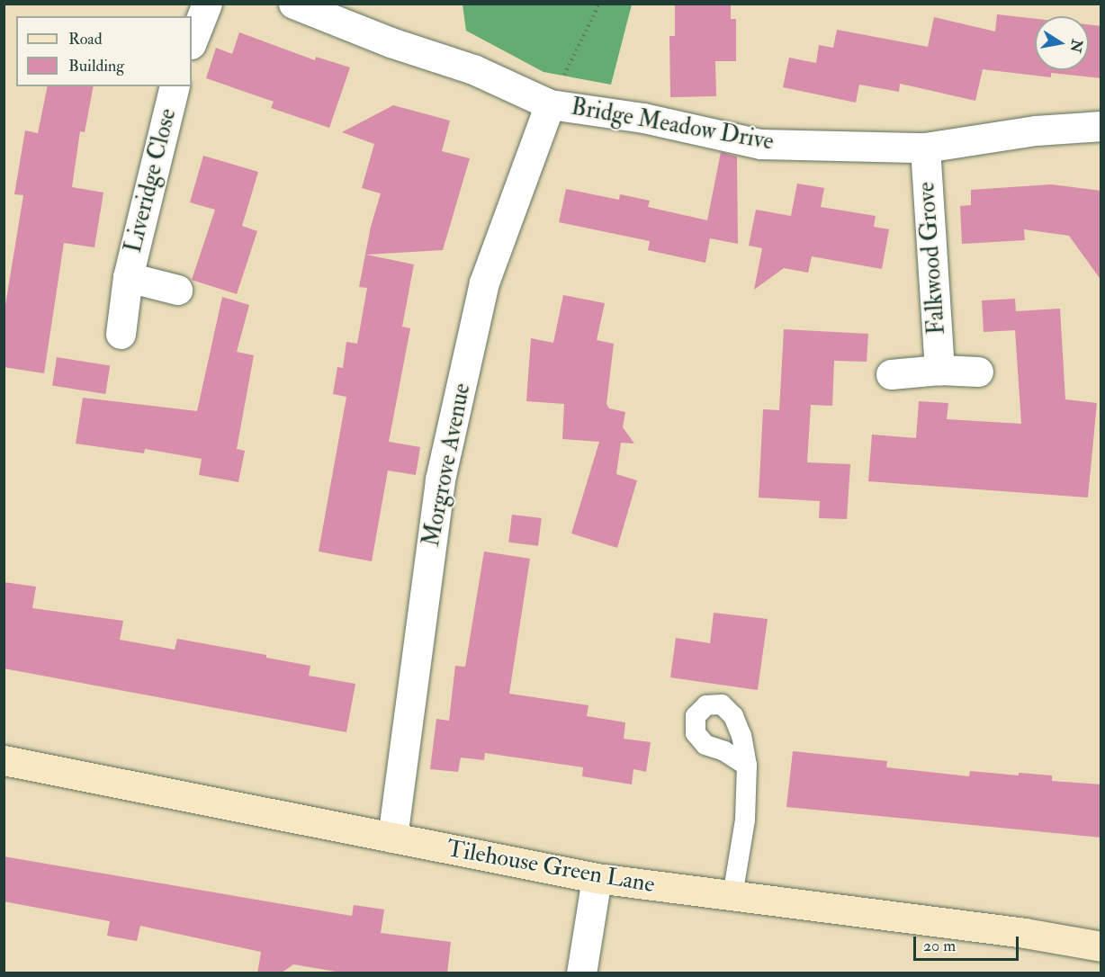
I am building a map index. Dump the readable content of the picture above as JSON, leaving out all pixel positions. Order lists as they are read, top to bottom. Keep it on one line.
{"streets":{"street":["Bridge Meadow Drive","Liveridge Close","Falkwood Grove","Morgrove Avenue","Tilehouse Green Lane"]},"crossings":[["Bridge Meadow Drive","Falkwood Grove"],["Bridge Meadow Drive","Morgrove Avenue"],["Morgrove Avenue","Tilehouse Green Lane"]],"legend":["Road","Building"],"scale_bar":"20 m","north":"right"}
